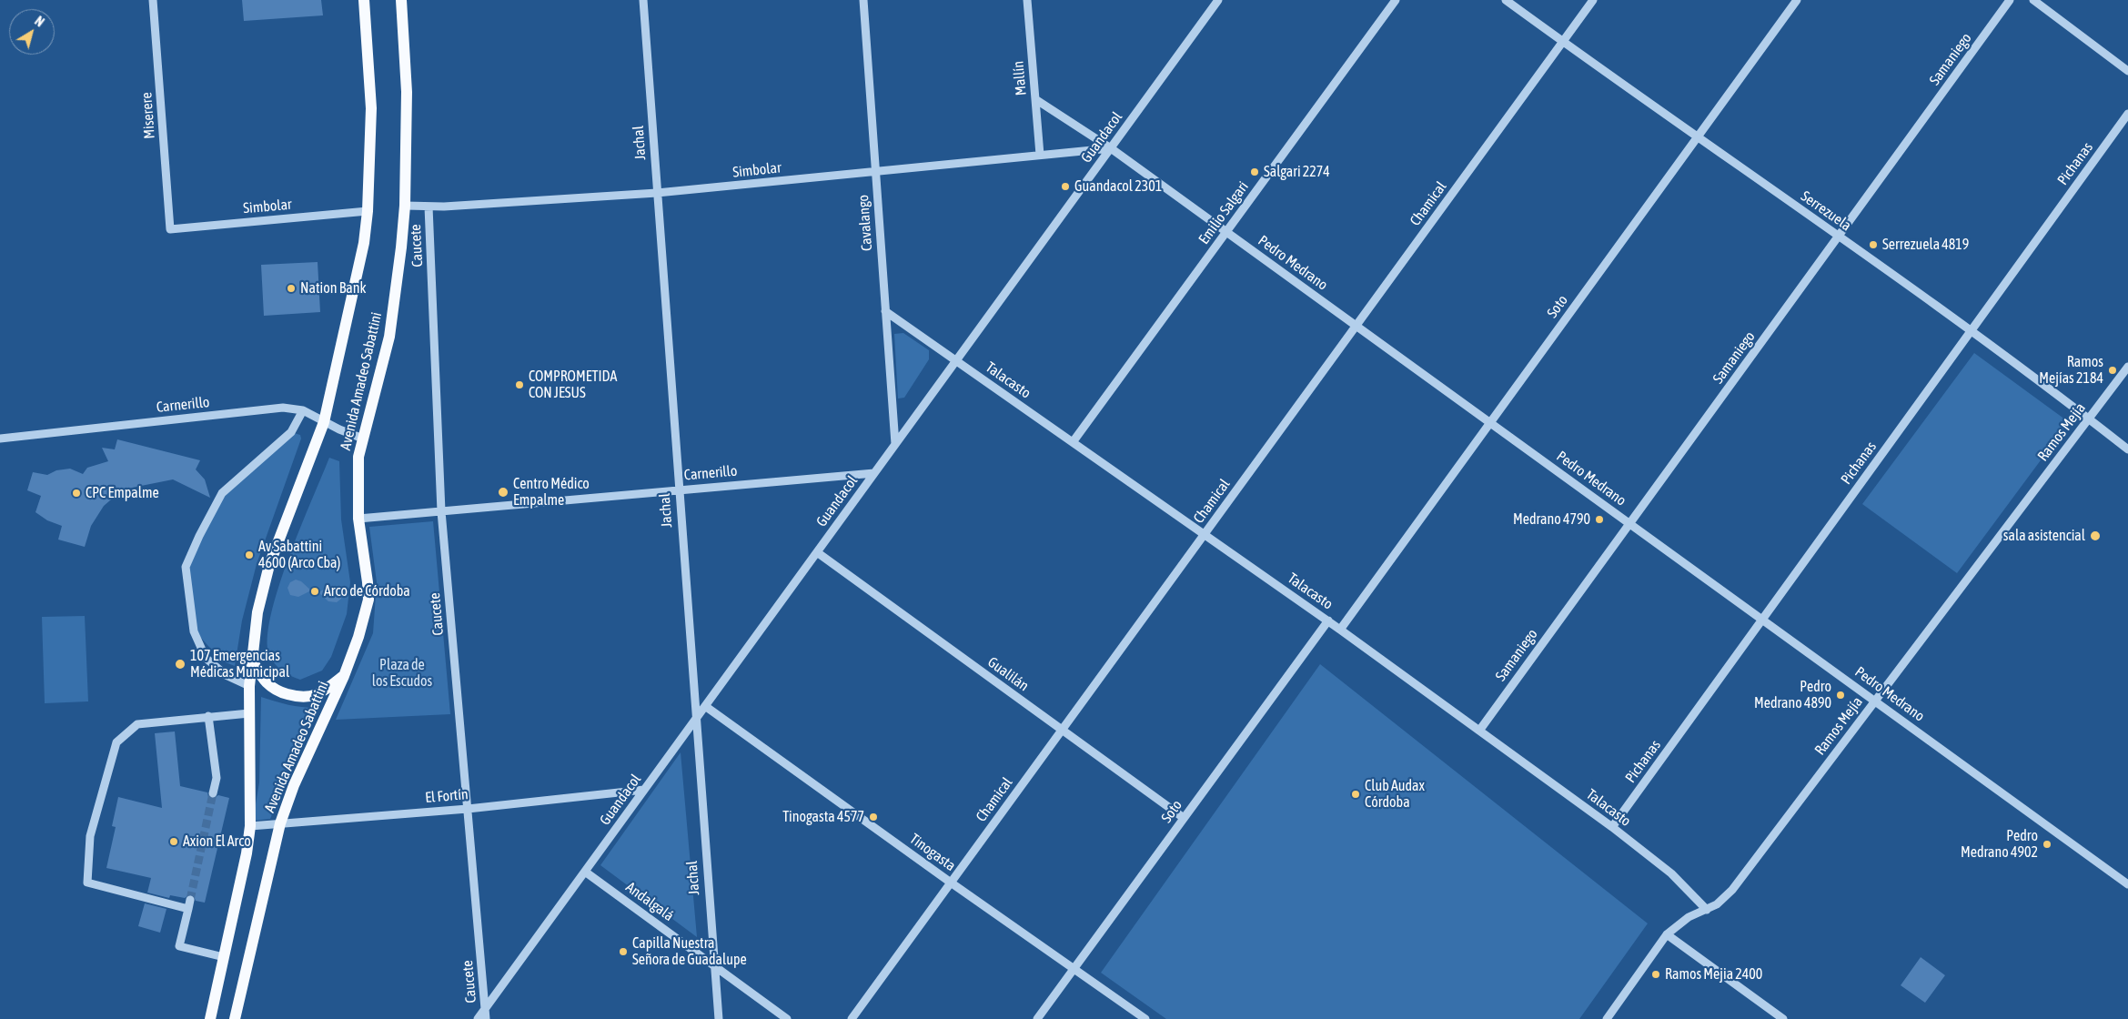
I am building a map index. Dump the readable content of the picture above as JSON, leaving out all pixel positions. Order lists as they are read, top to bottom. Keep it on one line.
{"streets":{"main road":["Avenida Amadeo Sabattini"],"street":["Samaniego","Mallín","Miserere","Guandacol","Jachal","Pichanas","Simbolar","Chamical","Serrezuela","Emilio Salgari","Cavalango","Caucete","Pedro Medrano","Soto","Talacasto","Carnerillo","Ramos Mejía","Gualilán","El Fortín","Tinogasta","Andalgalá"]},"crossings":[["Samaniego","Serrezuela"],["Samaniego","Pedro Medrano"],["Samaniego","Talacasto"],["Mallín","Simbolar"],["Mallín","Pedro Medrano"],["Miserere","Simbolar"],["Guandacol","Jachal"],["Guandacol","Simbolar"],["Guandacol","Cavalango"],["Guandacol","Caucete"],["Guandacol","Pedro Medrano"],["Guandacol","Talacasto"],["Guandacol","Carnerillo"],["Guandacol","Gualilán"],["Guandacol","El Fortín"],["Guandacol","Tinogasta"],["Guandacol","Andalgalá"],["Jachal","Simbolar"],["Jachal","Carnerillo"],["Jachal","Andalgalá"],["Pichanas","Serrezuela"],["Pichanas","Pedro Medrano"],["Pichanas","Talacasto"],["Simbolar","Cavalango"],["Simbolar","Caucete"],["Simbolar","Pedro Medrano"],["Simbolar","Avenida Amadeo Sabattini"],["Chamical","Serrezuela"],["Chamical","Pedro Medrano"],["Chamical","Talacasto"],["Chamical","Gualilán"],["Chamical","Tinogasta"],["Serrezuela","Soto"],["Serrezuela","Ramos Mejía"],["Emilio Salgari","Pedro Medrano"],["Emilio Salgari","Talacasto"],["Cavalango","Talacasto"],["Caucete","Carnerillo"],["Caucete","El Fortín"],["Pedro Medrano","Soto"],["Pedro Medrano","Ramos Mejía"],["Soto","Talacasto"],["Soto","Gualilán"],["Soto","Tinogasta"],["Talacasto","Ramos Mejía"],["Avenida Amadeo Sabattini","Carnerillo"],["Avenida Amadeo Sabattini","El Fortín"]],"parks":["Plaza de los Escudos"],"places":["Salgari 2274","Guandacol 2301","Serrezuela 4819","Nation Bank","Ramos Mejías 2184","COMPROMETIDA CON JESUS","Centro Médico Empalme","CPC Empalme","Medrano 4790","sala asistencial","Av Sabattini 4600 (Arco Cba)","Arco de Córdoba","107 Emergencias Médicas Municipal","Pedro Medrano 4890","Club Audax Córdoba","Tinogasta 4577","Axion El Arco","Pedro Medrano 4902","Capilla Nuestra Señora de Guadalupe","Ramos Mejia 2400"],"north":"top right"}
